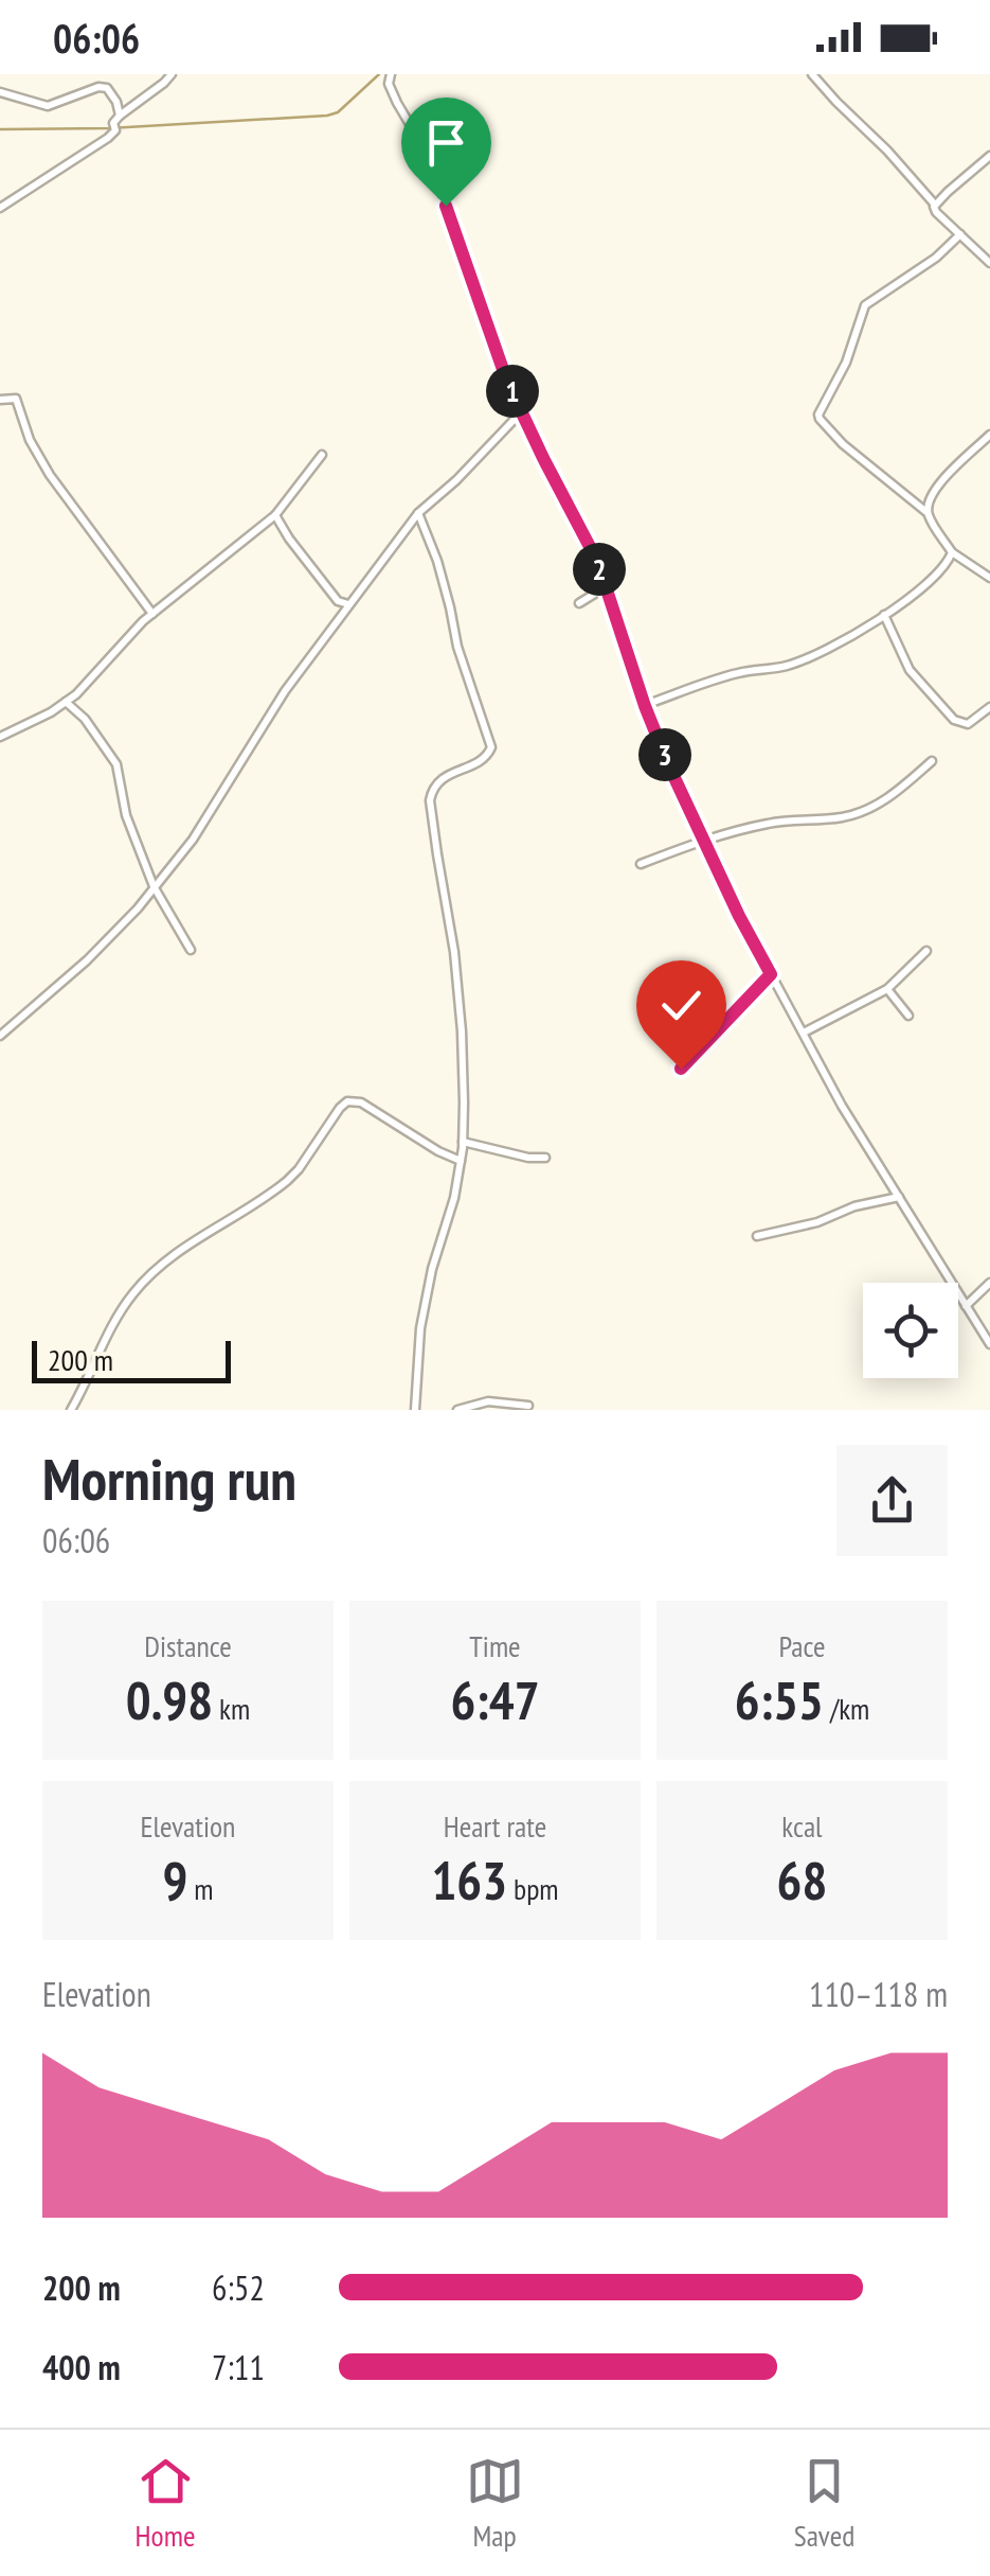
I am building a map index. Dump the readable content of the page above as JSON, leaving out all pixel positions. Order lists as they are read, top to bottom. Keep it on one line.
{"scale_bar":"200 m","page":{"status":"06:06","pins":["1","2","3"],"scale":"200 m","heading":["Morning run","06:06"],"stats":[["Distance","0.98 km"],["Time","6:47"],["Pace","6:55 /km"],["Elevation","9 m"],["Heart rate","163 bpm"],["kcal","68"]],"chart":["Elevation","110–118 m"],"list":[{"name":"200 m","note":"6:52"},{"name":"400 m","note":"7:11"}],"tabs":["Home","Map","Saved"]}}
